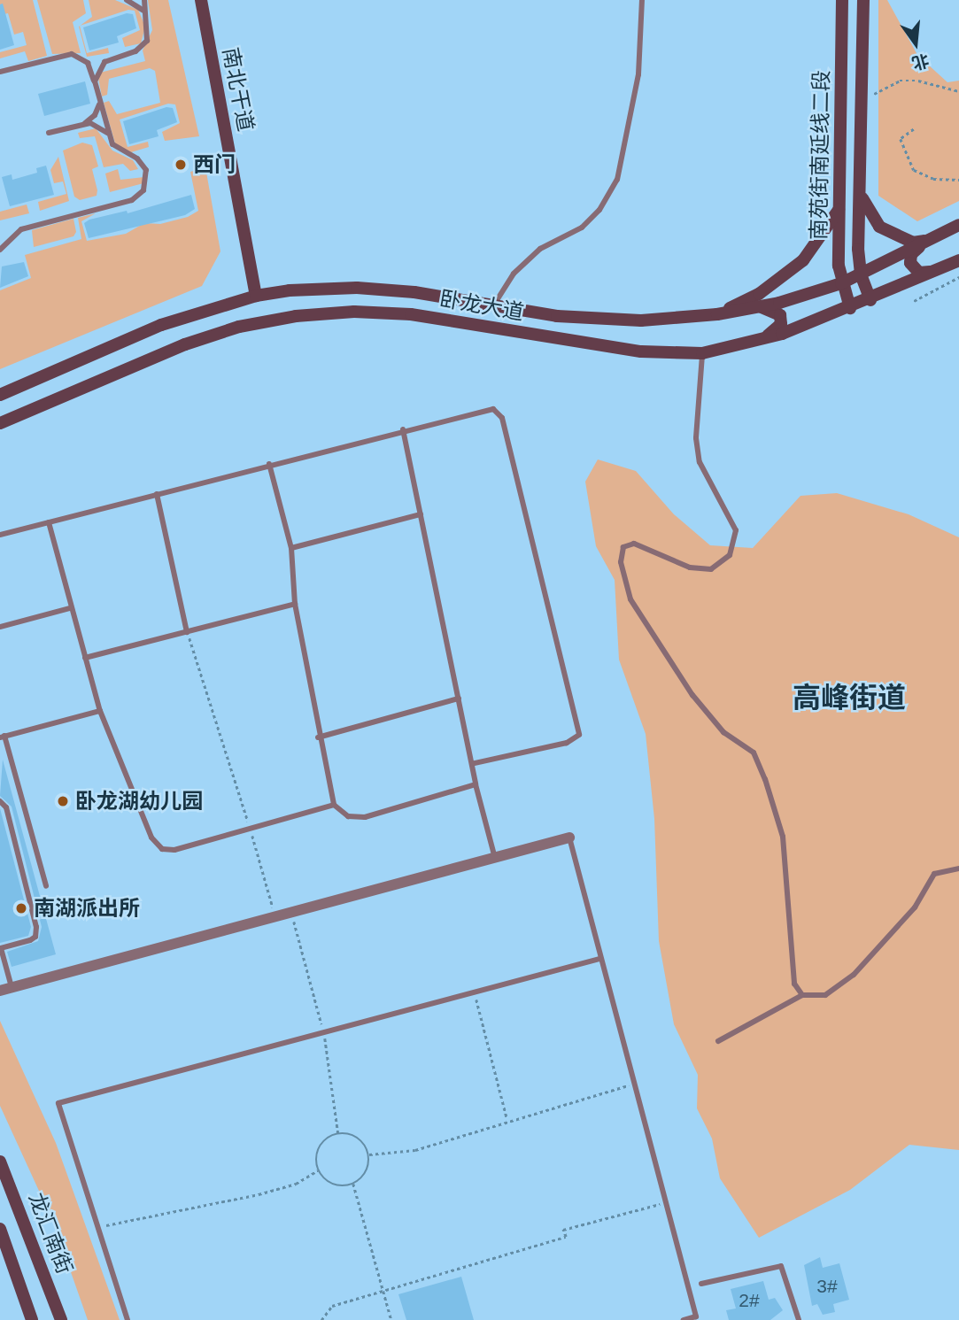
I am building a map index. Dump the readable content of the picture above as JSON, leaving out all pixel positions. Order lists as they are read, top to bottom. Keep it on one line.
{"streets":{"main road":["南北干道","南苑街南延线二段","卧龙大道","龙汇南街"]},"crossings":[["南北干道","卧龙大道"],["南苑街南延线二段","卧龙大道"]],"districts":["高峰街道"],"places":["西门","卧龙湖幼儿园","南湖派出所"],"house_numbers":["3#","2#"],"north":"bottom"}
